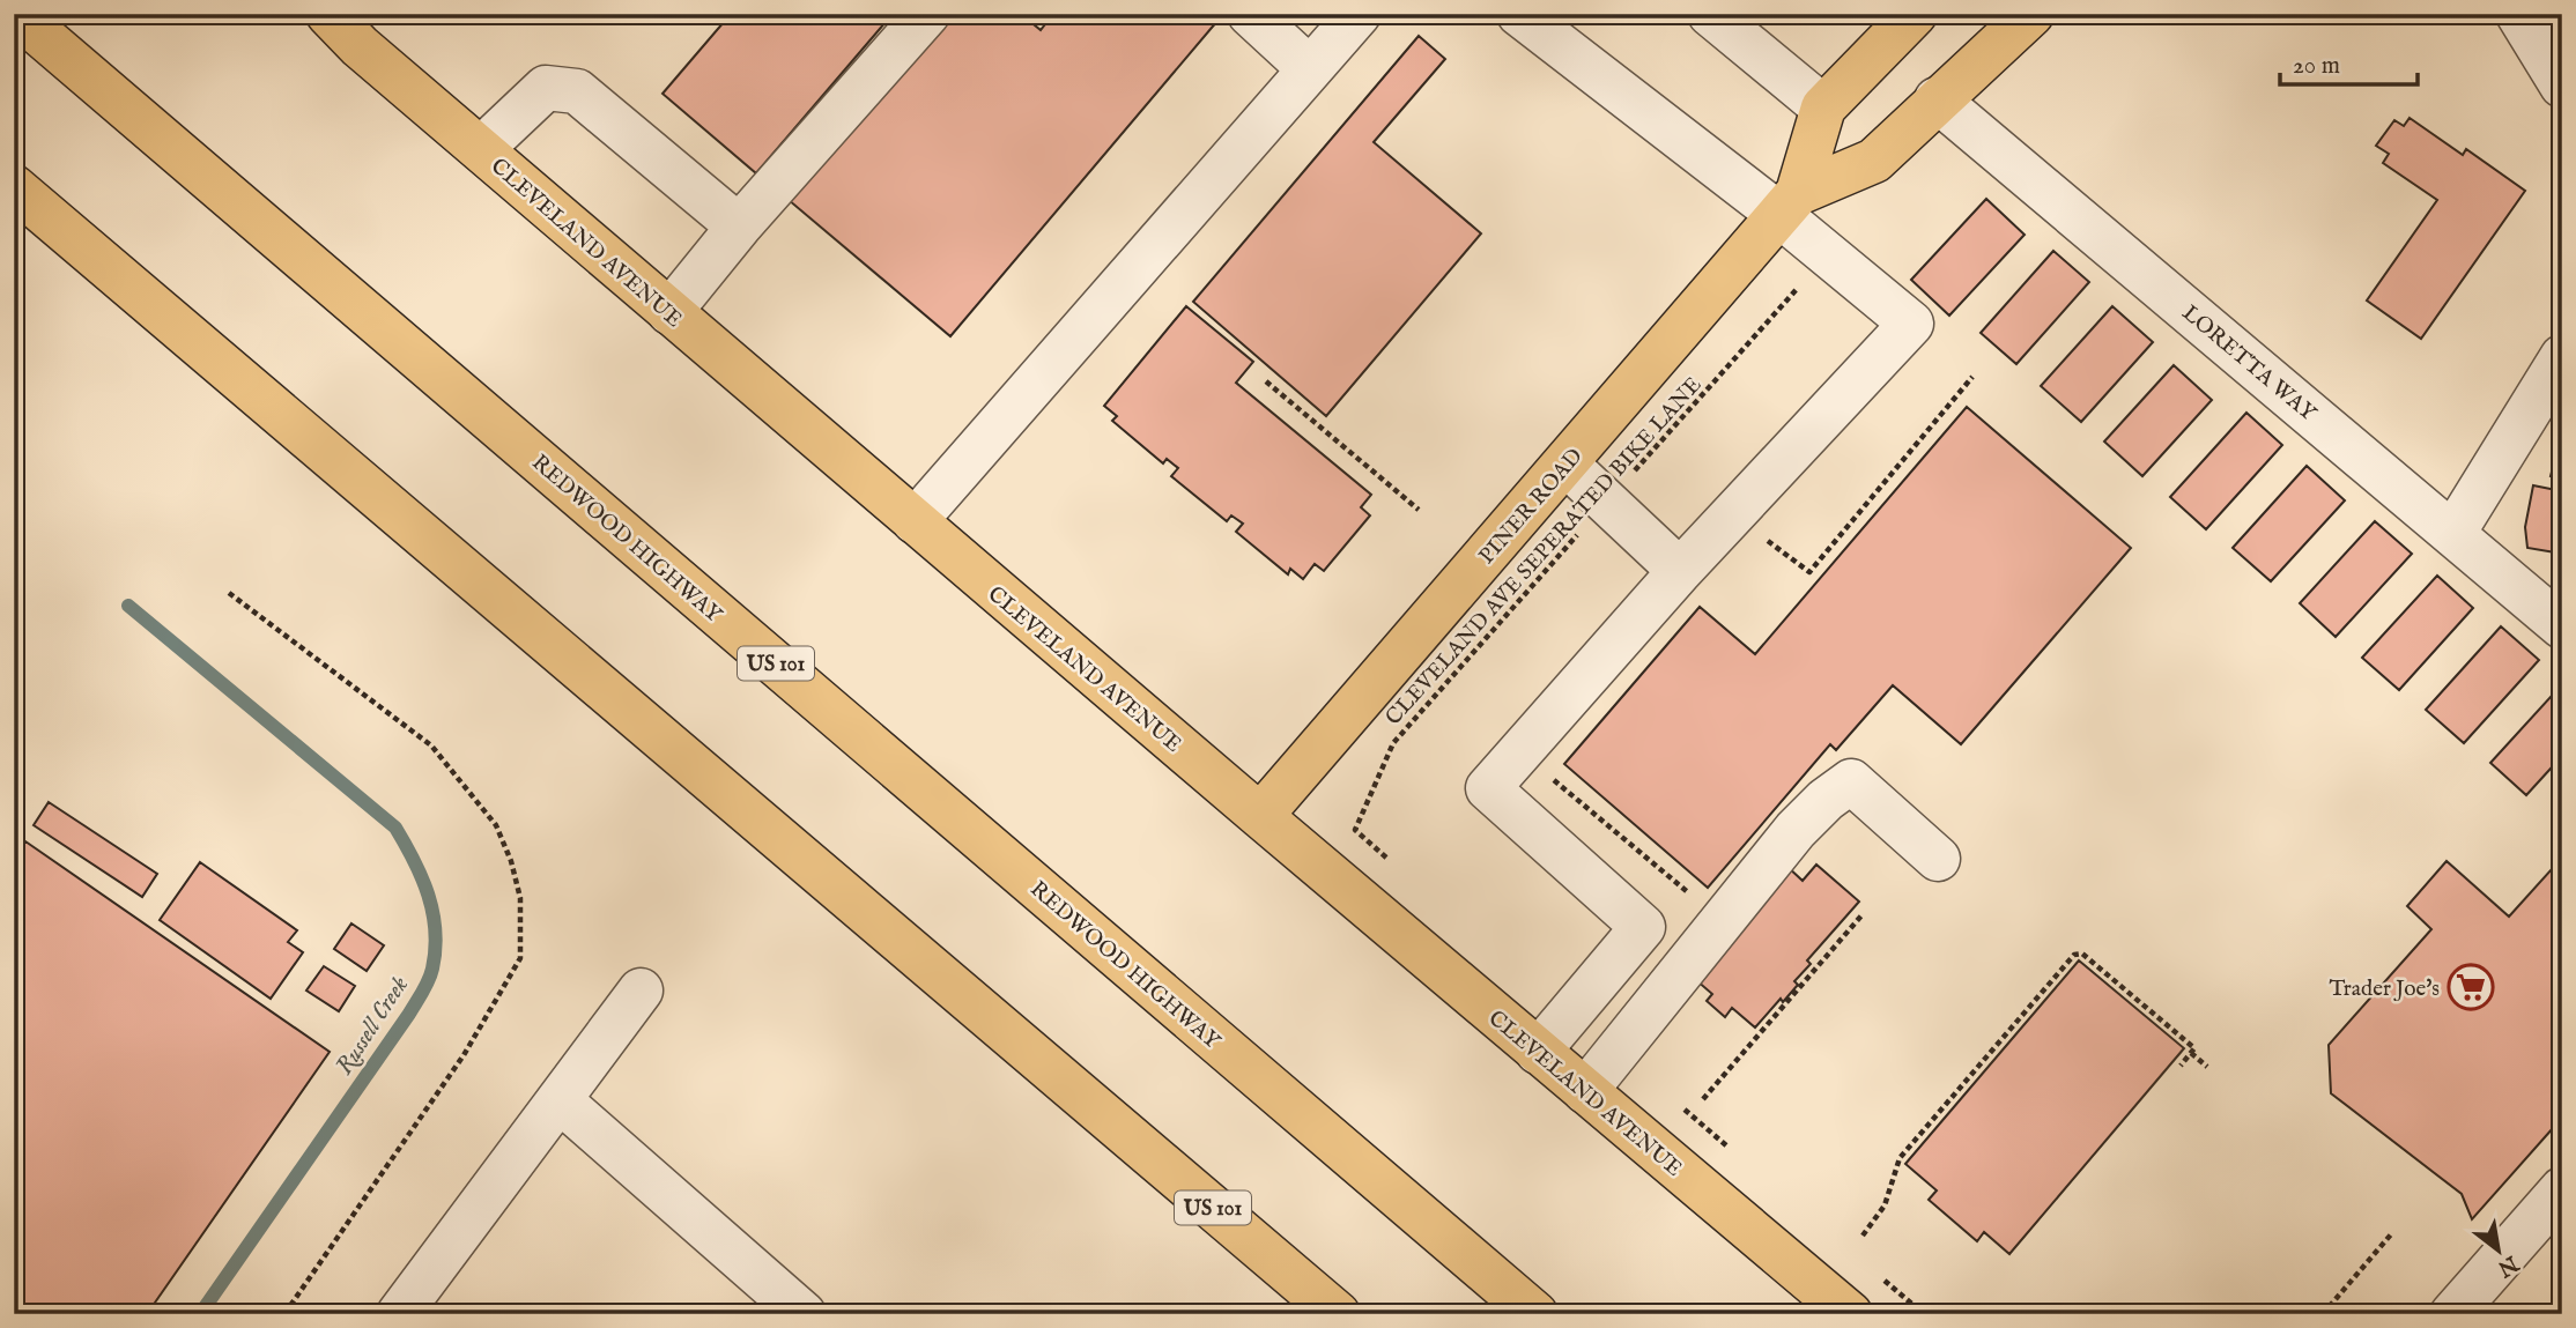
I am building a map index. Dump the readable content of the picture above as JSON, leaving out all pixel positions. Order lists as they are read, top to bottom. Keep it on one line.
{"streets":{"main road":["CLEVELAND AVENUE","PINER ROAD","REDWOOD HIGHWAY","US 101"],"street":["LORETTA WAY"],"path":["CLEVELAND AVE SEPERATED BIKE LANE"]},"crossings":[["CLEVELAND AVENUE","PINER ROAD"],["LORETTA WAY","PINER ROAD"]],"water":["Russell Creek"],"places":{"supermarket":["Trader Joe's"]},"scale_bar":"20 m","north":"bottom right"}
